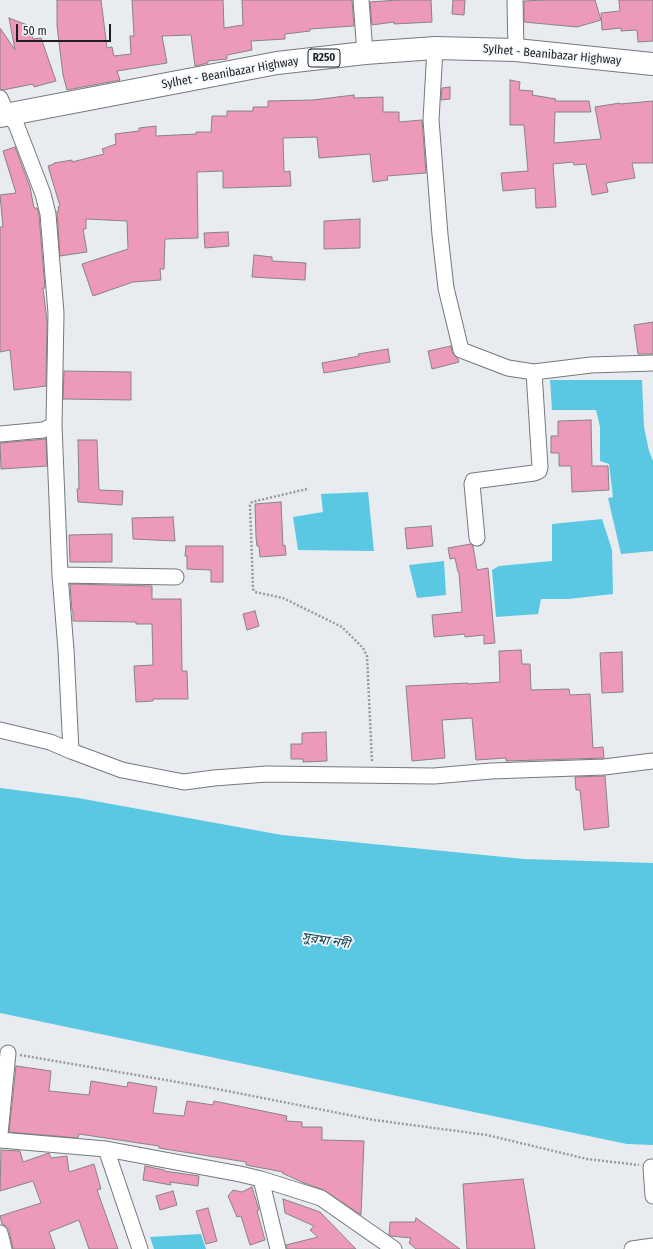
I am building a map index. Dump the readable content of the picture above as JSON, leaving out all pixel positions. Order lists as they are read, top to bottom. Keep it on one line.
{"streets":{"main road":["Sylhet - Beanibazar Highway","R250"]},"water":["সুরমা নদী"],"scale_bar":"50 m"}
